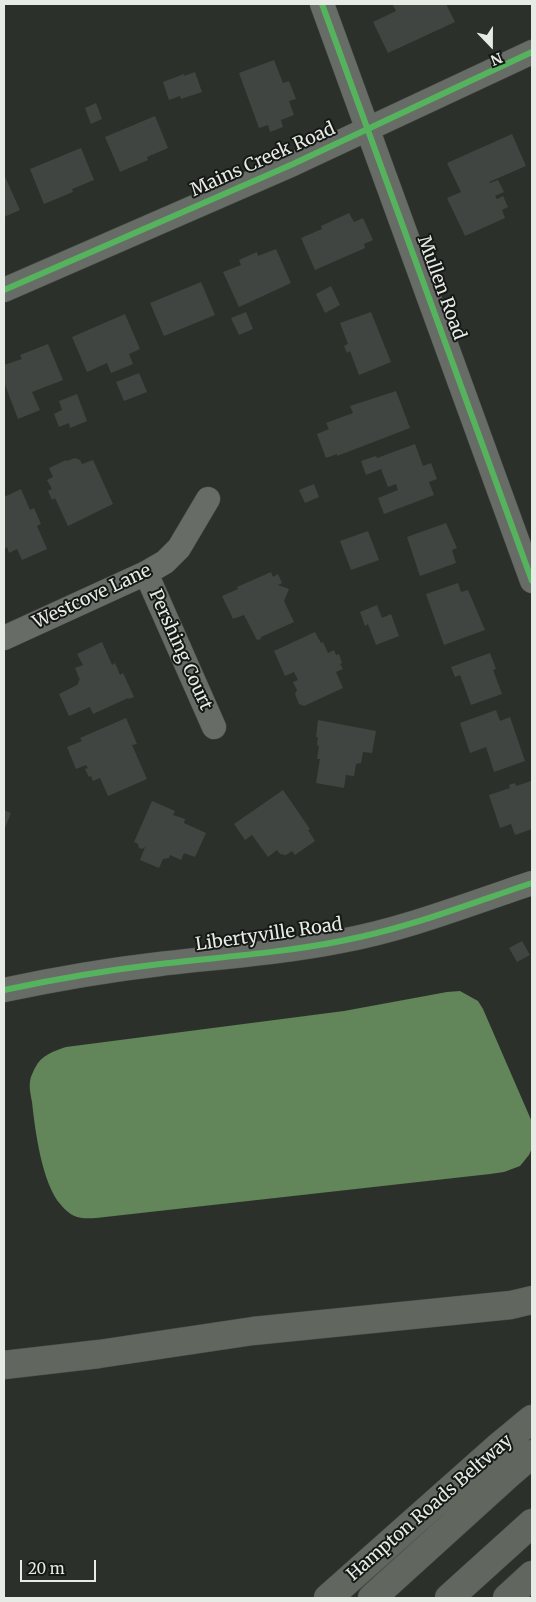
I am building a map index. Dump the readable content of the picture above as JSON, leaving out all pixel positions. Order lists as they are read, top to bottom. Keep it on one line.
{"streets":{"highway":["Hampton Roads Beltway"],"street":["Mains Creek Road","Mullen Road","Westcove Lane","Pershing Court","Libertyville Road"]},"crossings":[["Mains Creek Road","Mullen Road"],["Westcove Lane","Pershing Court"]],"scale_bar":"20 m","north":"bottom"}
